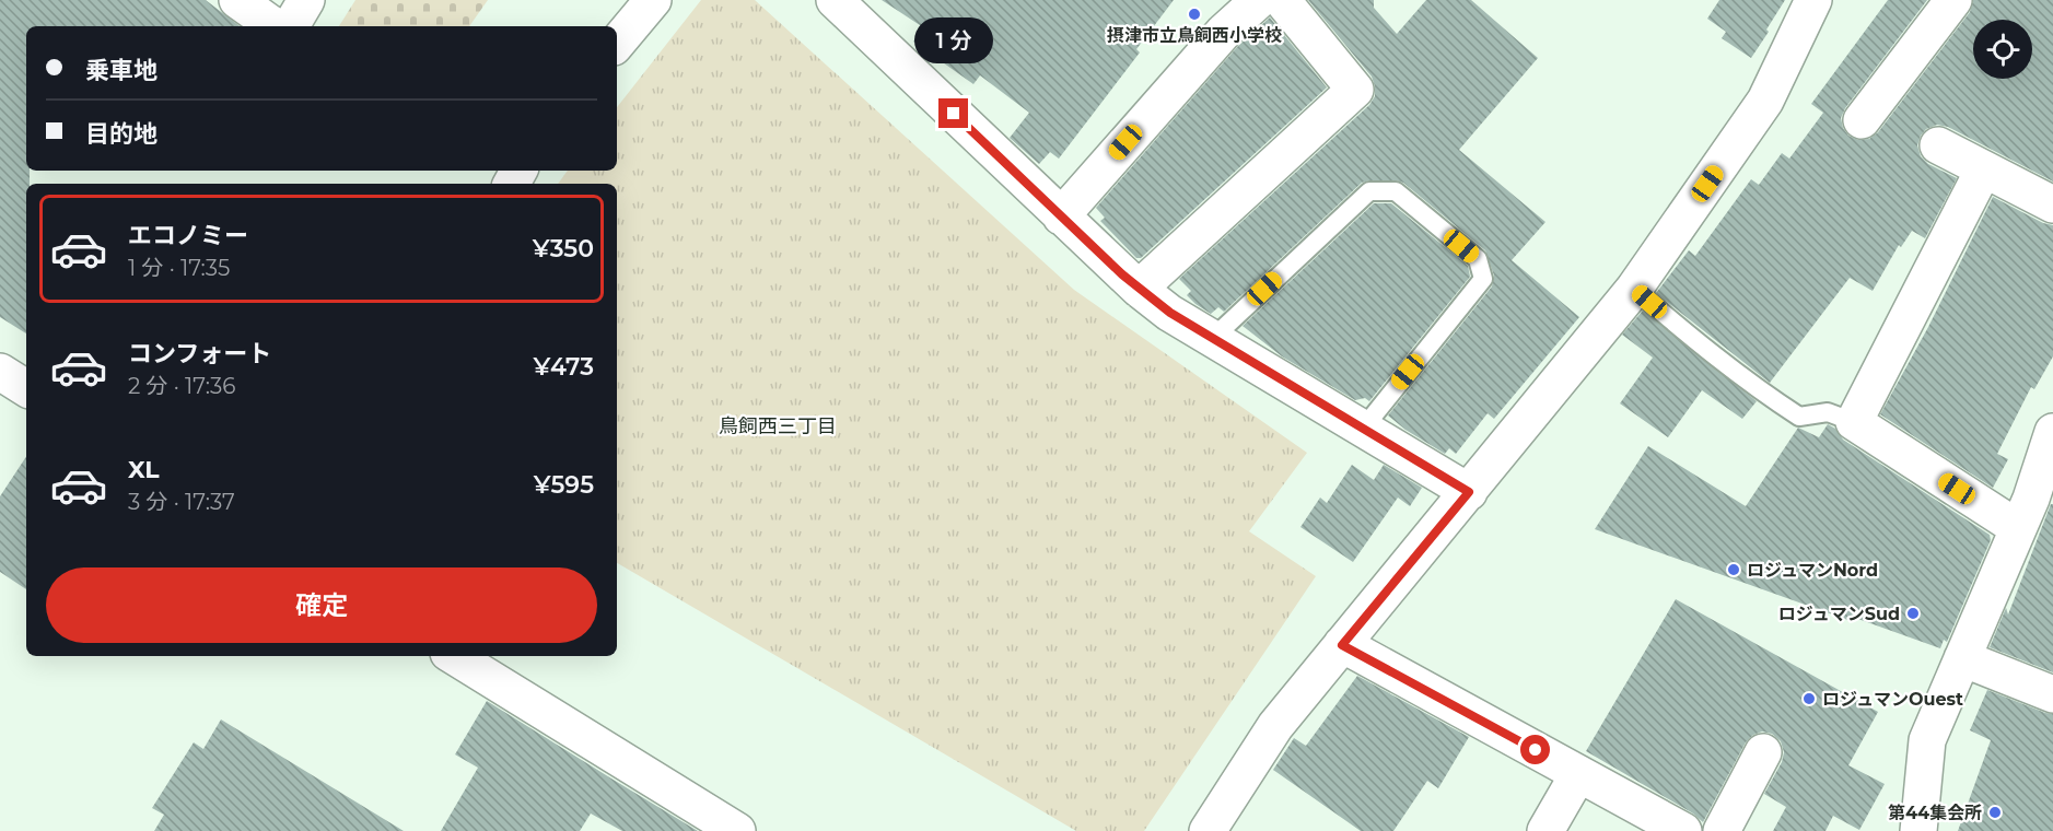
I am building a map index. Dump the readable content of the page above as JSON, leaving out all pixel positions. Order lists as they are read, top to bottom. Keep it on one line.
{"districts":["鳥飼西三丁目"],"places":["摂津市立鳥飼西小学校","ロジュマンNord","ロジュマンSud","ロジュマンOuest","第44集会所"],"page":{"bubble":"1 分","banner":["乗車地","目的地"],"list":[{"name":"エコノミー","note":"1 分 · 17:35","value":"¥350"},{"name":"コンフォート","note":"2 分 · 17:36","value":"¥473"},{"name":"XL","note":"3 分 · 17:37","value":"¥595"}],"buttons":"確定"}}
